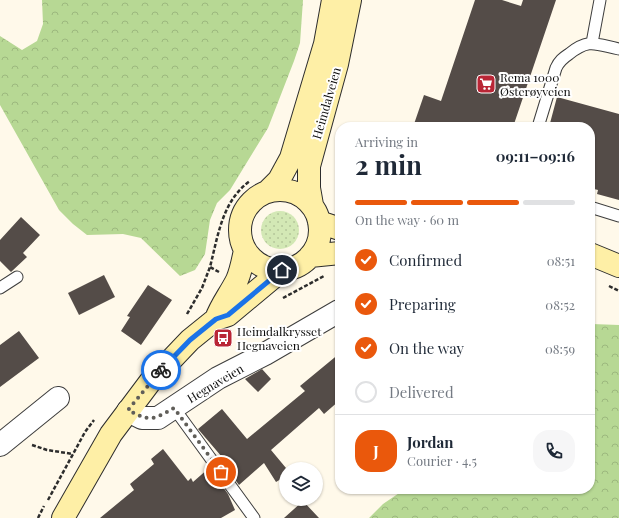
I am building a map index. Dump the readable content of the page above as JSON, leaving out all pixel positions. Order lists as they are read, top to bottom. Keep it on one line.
{"streets":{"main road":["Heimdalveien"],"street":["Hegnaveien"]},"places":{"supermarket":["Rema 1000 Østerøyveien"],"bus stop":["Heimdalkrysset Hegnaveien"]},"page":{"heading":["2 min","Arriving in","09:11–09:16"],"panel":["Jordan","Courier · 4.5"],"bar":"On the way · 60 m","list":[["Confirmed","08:51"],["Preparing","08:52"],["On the way","08:59"],"Delivered"],"round":"J"}}
